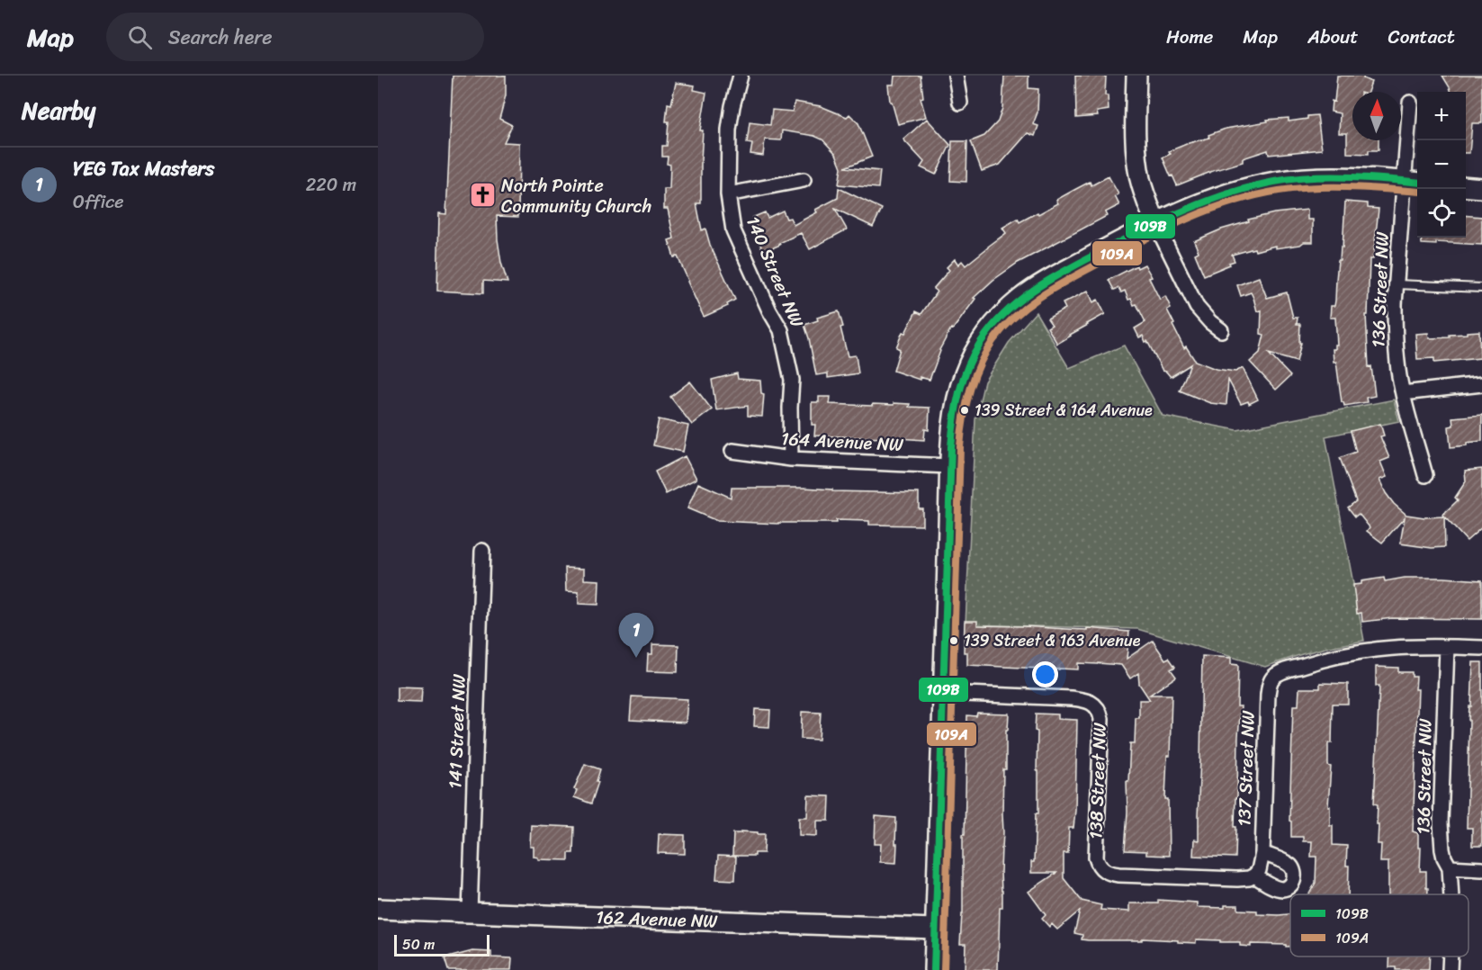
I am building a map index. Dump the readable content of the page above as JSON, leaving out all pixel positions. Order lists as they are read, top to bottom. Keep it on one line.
{"streets":{"street":["140 Street NW","136 Street NW","164 Avenue NW","141 Street NW","137 Street NW","138 Street NW","162 Avenue NW"]},"crossings":[["140 Street NW","164 Avenue NW"],["136 Street NW","137 Street NW"],["141 Street NW","162 Avenue NW"],["137 Street NW","138 Street NW"]],"places":{"church":["North Pointe Community Church"],"other":["139 Street & 164 Avenue","139 Street & 163 Avenue"]},"lines":["transit line 109B","transit line 109A"],"legend":["109B","109A"],"scale_bar":"50 m","north":"top","page":{"header":"Map","search":"Search here","nav":["Home","Map","About","Contact"],"heading":"Nearby","map_buttons":["+","−"],"list":[{"mark":"1","name":"YEG Tax Masters","note":"Office","value":"220 m"}],"pins":"1","scale":"50 m"}}
